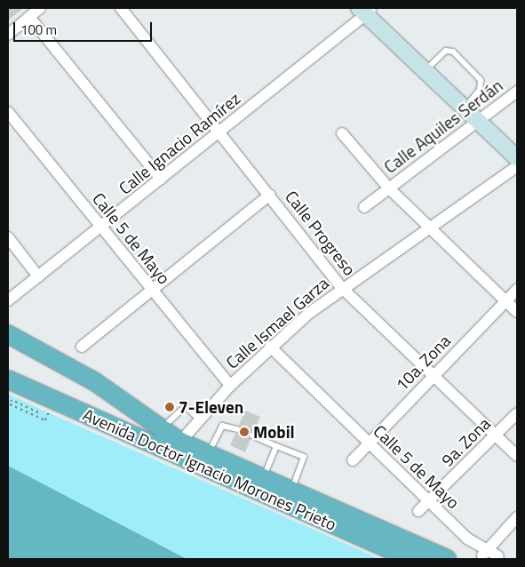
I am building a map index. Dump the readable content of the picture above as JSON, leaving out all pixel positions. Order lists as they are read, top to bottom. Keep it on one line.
{"streets":{"highway":["Avenida Doctor Ignacio Morones Prieto"],"street":["Calle Aquiles Serdán","Calle Ignacio Ramírez","Calle Progreso","Calle 5 de Mayo","Calle Ismael Garza","10a. Zona","9a. Zona"]},"crossings":[["Calle Ignacio Ramírez","Calle Progreso"],["Calle Ignacio Ramírez","Calle 5 de Mayo"],["Calle Progreso","Calle Ismael Garza"],["Calle Progreso","10a. Zona"],["Calle Progreso","9a. Zona"],["Calle 5 de Mayo","Calle Ismael Garza"],["Calle 5 de Mayo","10a. Zona"],["Calle 5 de Mayo","9a. Zona"],["Calle Ismael Garza","Avenida Doctor Ignacio Morones Prieto"]],"places":["7-Eleven","Mobil"],"scale_bar":"100 m"}
